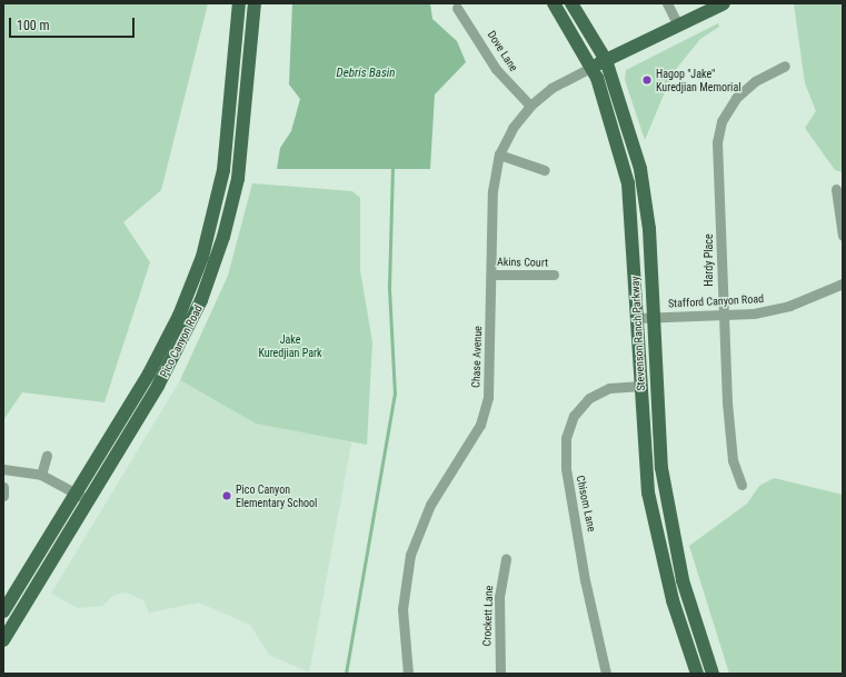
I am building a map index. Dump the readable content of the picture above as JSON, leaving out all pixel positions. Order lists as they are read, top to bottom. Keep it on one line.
{"streets":{"main road":["Stevenson Ranch Parkway","Pico Canyon Road"],"street":["Dove Lane","Hardy Place","Akins Court","Stafford Canyon Road","Chase Avenue","Chisom Lane","Crockett Lane"]},"crossings":[["Dove Lane","Chase Avenue"],["Hardy Place","Stafford Canyon Road"],["Akins Court","Chase Avenue"],["Stafford Canyon Road","Stevenson Ranch Parkway"],["Stevenson Ranch Parkway","Chase Avenue"],["Stevenson Ranch Parkway","Chisom Lane"]],"water":["Debris Basin"],"parks":["Jake Kuredjian Park"],"places":["Hagop \"Jake\" Kuredjian Memorial","Pico Canyon Elementary School"],"scale_bar":"100 m"}
